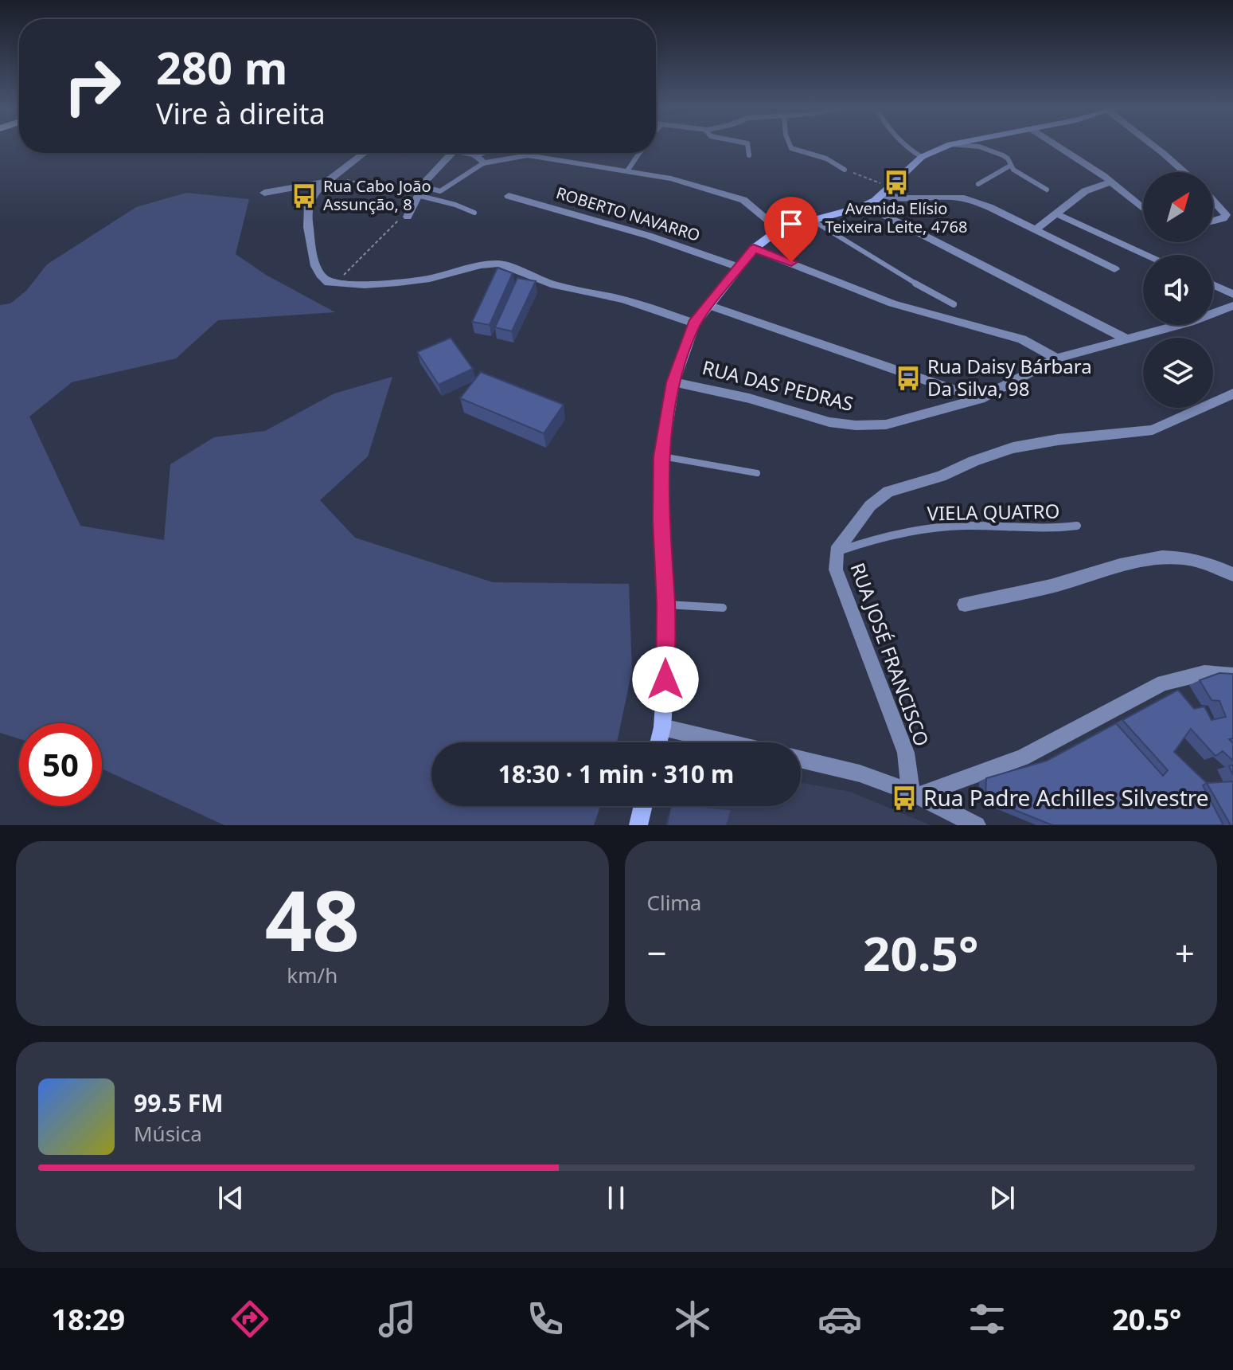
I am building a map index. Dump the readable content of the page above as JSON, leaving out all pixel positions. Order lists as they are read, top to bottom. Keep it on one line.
{"streets":{"street":["ROBERTO NAVARRO","RUA DAS PEDRAS","RUA JOSÉ FRANCISCO"],"lane":["VIELA QUATRO"]},"crossings":[["VIELA QUATRO","RUA JOSÉ FRANCISCO"]],"places":{"bus stop":["Avenida Elísio Teixeira Leite, 4768","Rua Cabo João Assunção, 8","Rua Daisy Bárbara Da Silva, 98","Rua Padre Achilles Silvestre"]},"north":"top right","page":{"turn":["280 m","Vire à direita"],"limit":"50","trip":"18:30 · 1 min · 310 m","tile":[["48","km/h"],"Clima"],"heat":["−","20.5°","+"],"song":["99.5 FM","Música"],"tabs":["18:29","20.5°"]}}
